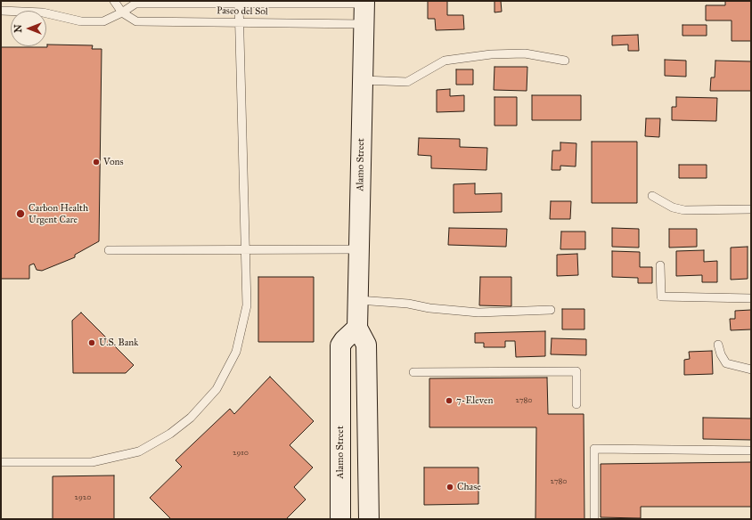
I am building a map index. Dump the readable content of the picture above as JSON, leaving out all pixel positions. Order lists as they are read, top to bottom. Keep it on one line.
{"streets":{"main road":["Alamo Street"],"lane":["Paseo del Sol"]},"crossings":[["Paseo del Sol","Alamo Street"]],"places":["Vons","Carbon Health Urgent Care","U.S. Bank","7-Eleven","Chase"],"house_numbers":["2780","2910","2780","2920"],"north":"left"}
